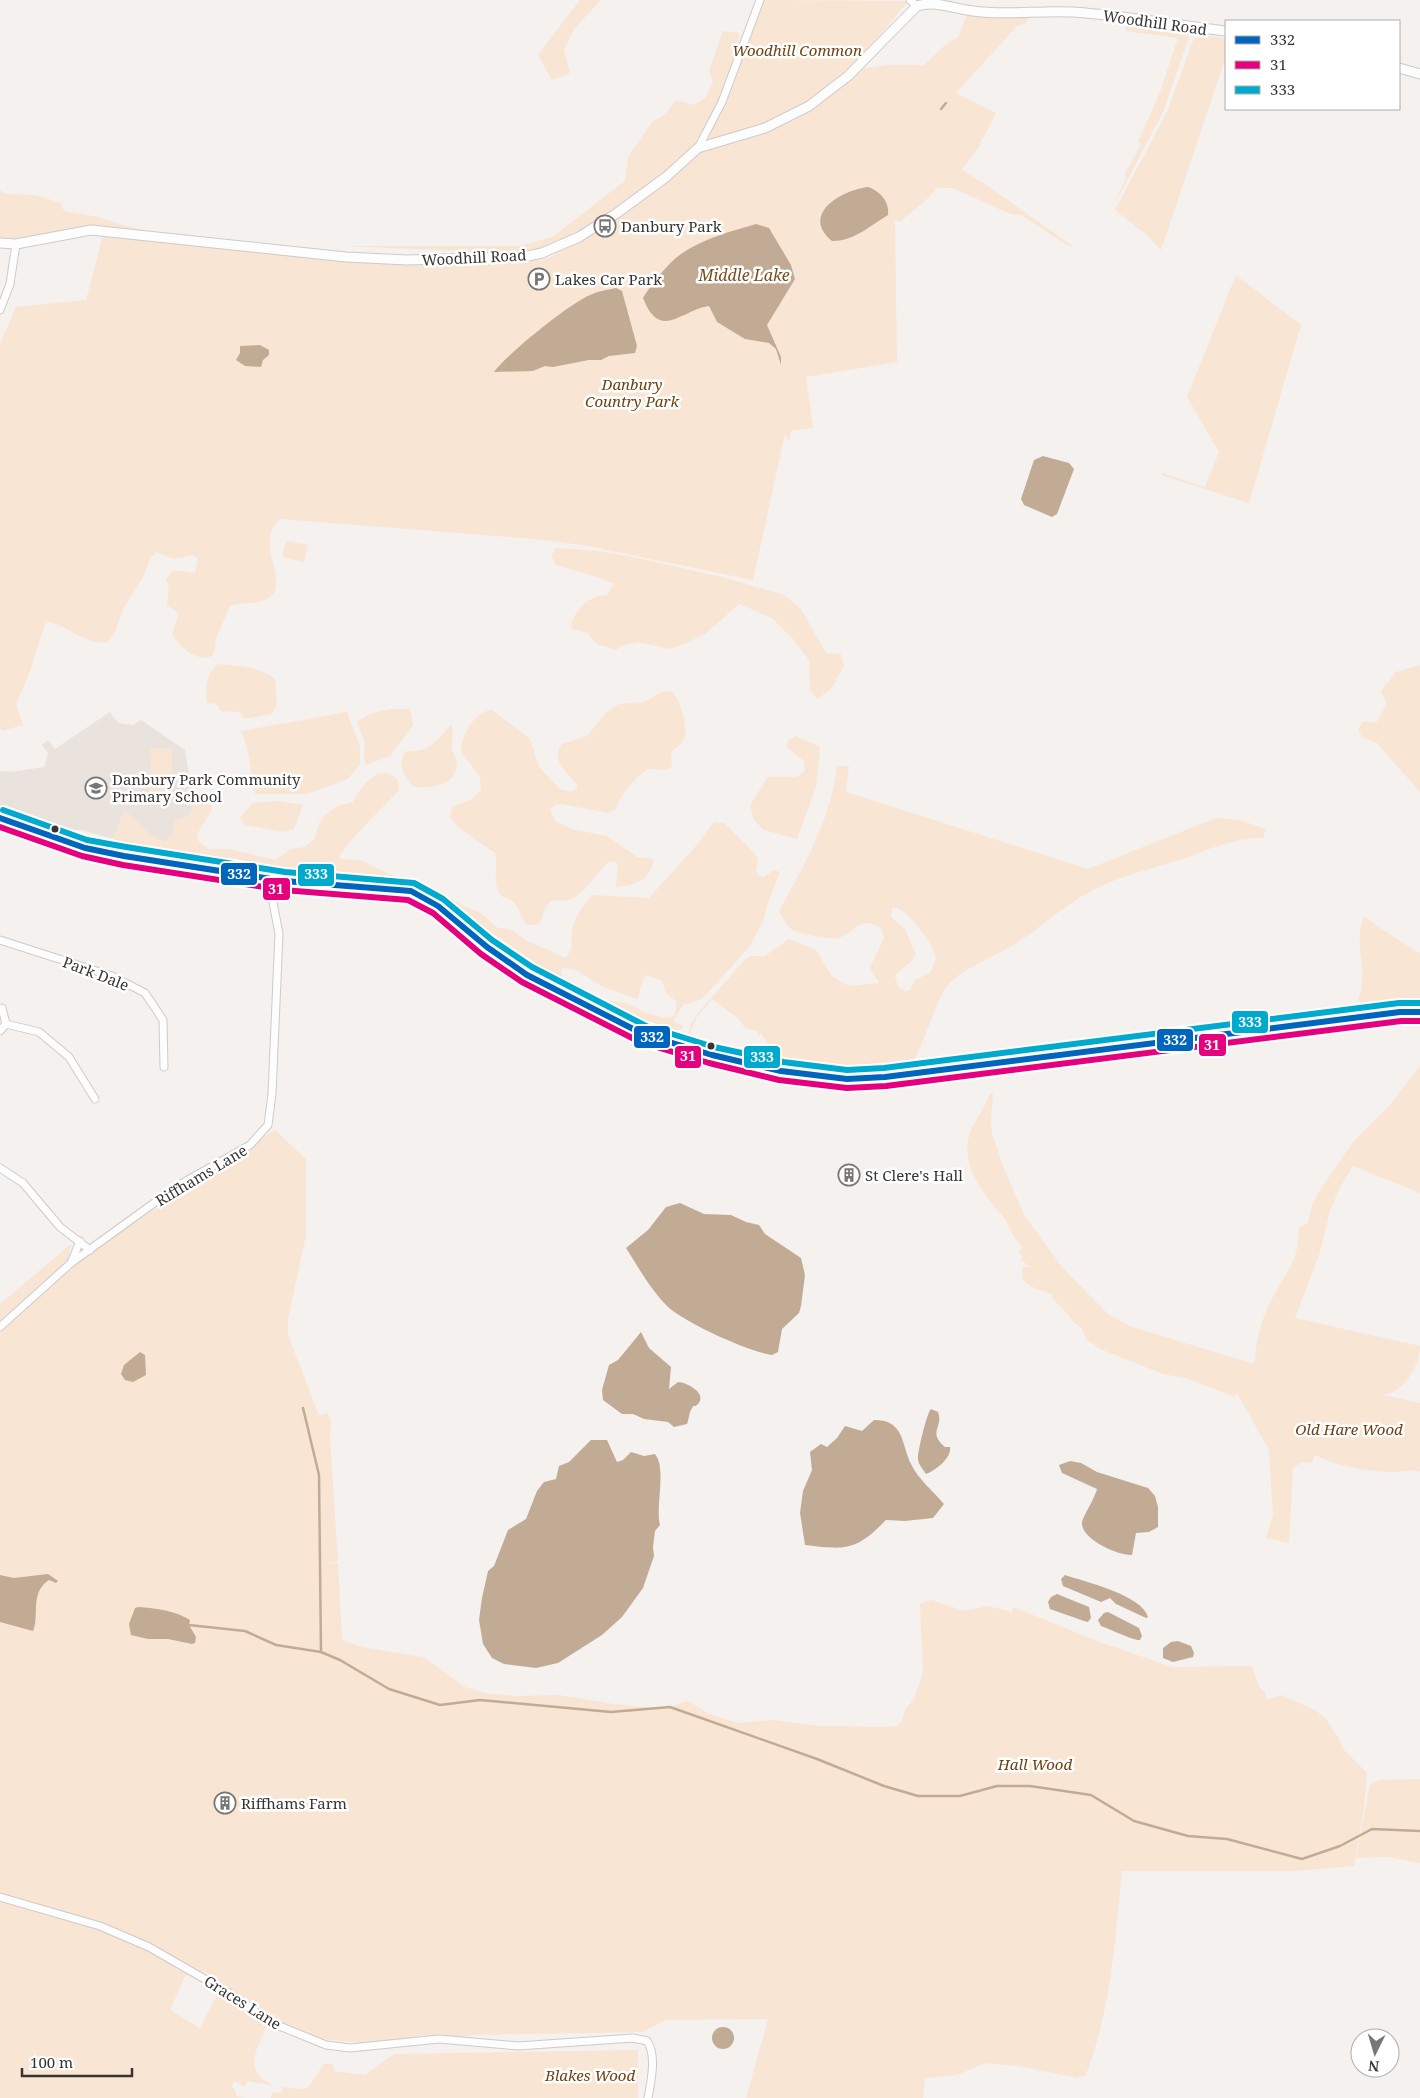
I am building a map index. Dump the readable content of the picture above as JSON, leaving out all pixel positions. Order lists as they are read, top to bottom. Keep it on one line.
{"streets":{"street":["Woodhill Road","Park Dale","Riffhams Lane","Graces Lane"]},"water":["Middle Lake"],"parks":["Woodhill Common","Danbury Country Park","Old Hare Wood","Hall Wood","Blakes Wood"],"places":{"bus stop":["Danbury Park"],"parking":["Lakes Car Park"],"school or university":["Danbury Park Community Primary School"],"building":["St Clere's Hall","Riffhams Farm"]},"lines":["transit line 333","transit line 332","transit line 31"],"legend":["332","31","333"],"scale_bar":"100 m","north":"bottom"}
